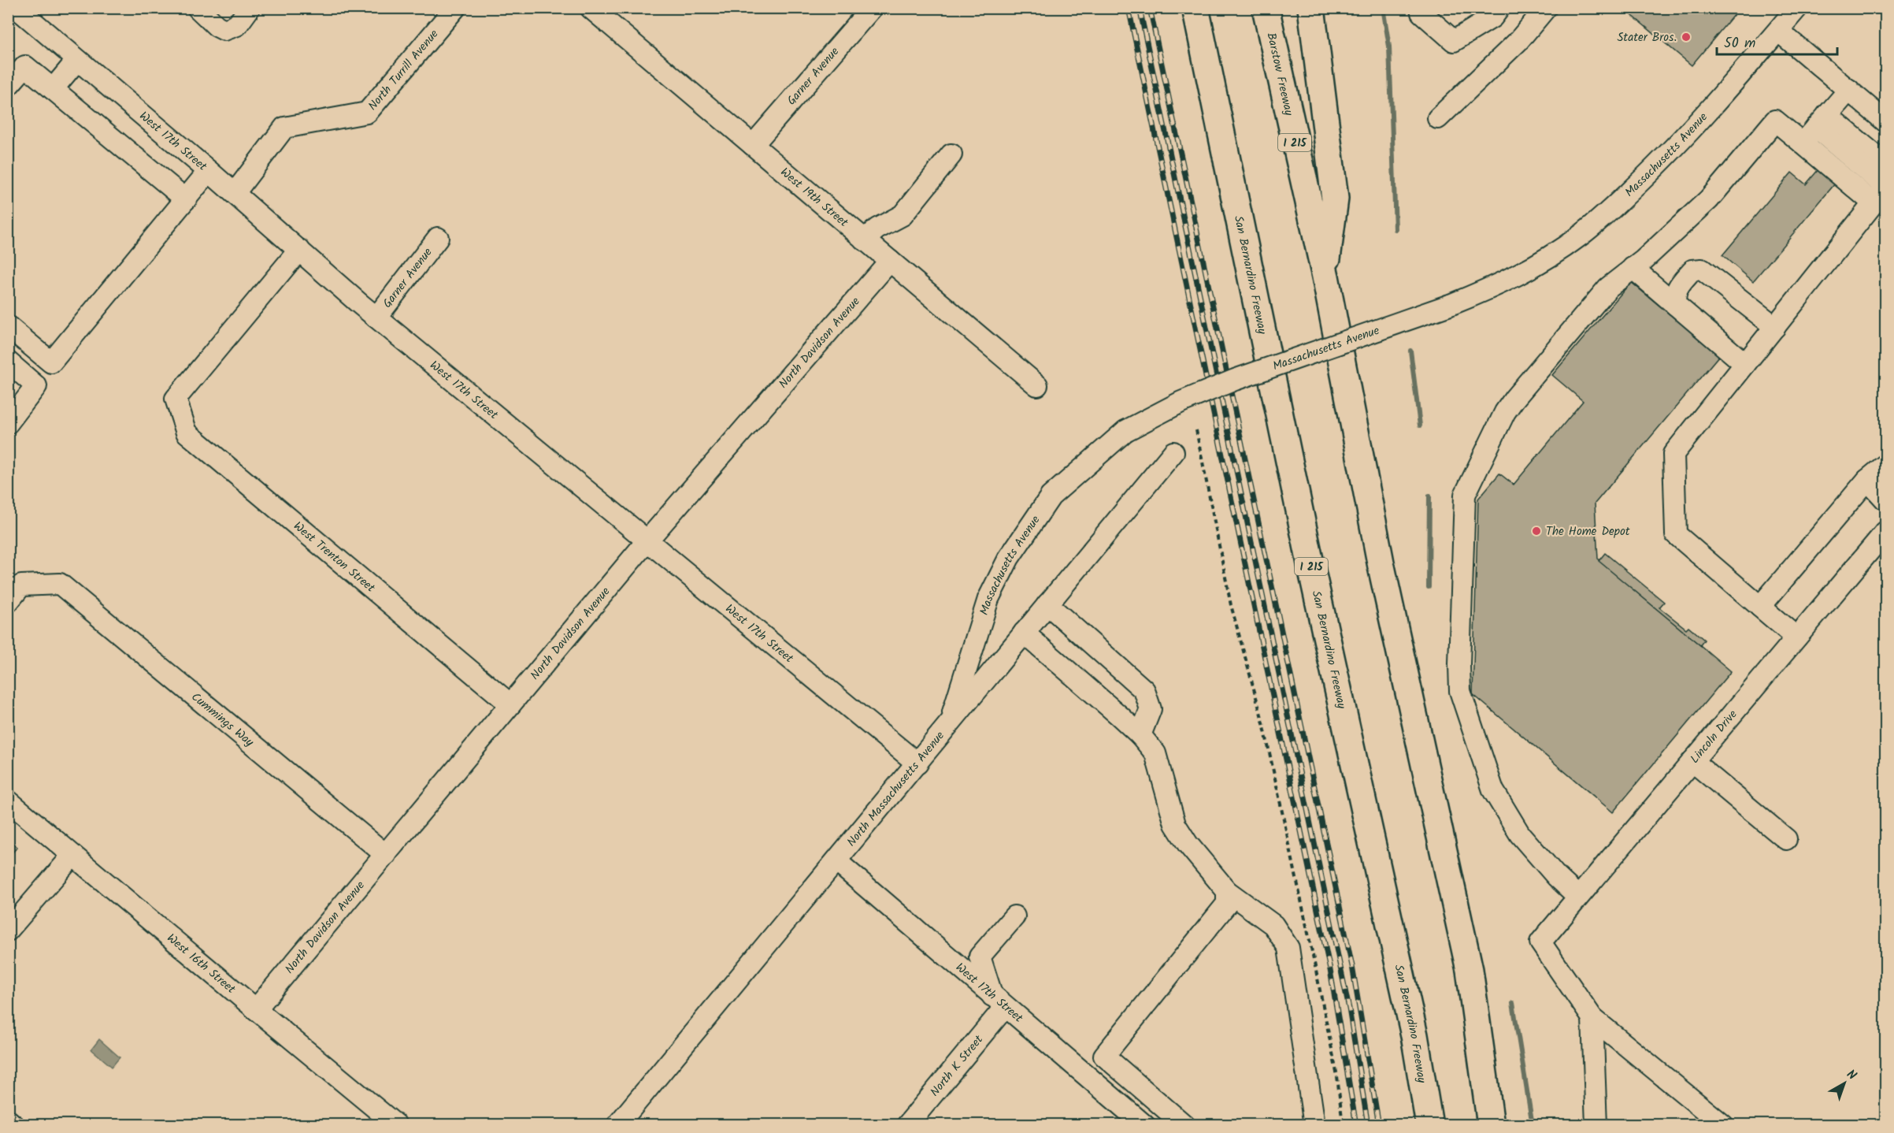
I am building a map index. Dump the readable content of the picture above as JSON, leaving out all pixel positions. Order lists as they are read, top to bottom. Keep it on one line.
{"streets":{"highway":["Barstow Freeway","I 215","San Bernardino Freeway"],"street":["North Turrill Avenue","Garner Avenue","West 17th Street","Massachusetts Avenue","West 19th Street","North Davidson Avenue","West Trenton Street","Cummings Way","Lincoln Drive","North Massachusetts Avenue","West 16th Street","North K Street"]},"crossings":[["North Turrill Avenue","West 17th Street"],["Barstow Freeway","I 215"],["Garner Avenue","West 17th Street"],["Garner Avenue","West 19th Street"],["West 17th Street","North Davidson Avenue"],["West 17th Street","West Trenton Street"],["West 17th Street","North Massachusetts Avenue"],["West 17th Street","North K Street"],["Massachusetts Avenue","North Massachusetts Avenue"],["West 19th Street","North Davidson Avenue"],["North Davidson Avenue","West Trenton Street"],["North Davidson Avenue","Cummings Way"],["North Davidson Avenue","West 16th Street"]],"places":["Stater Bros.","The Home Depot"],"scale_bar":"50 m","north":"top right"}
